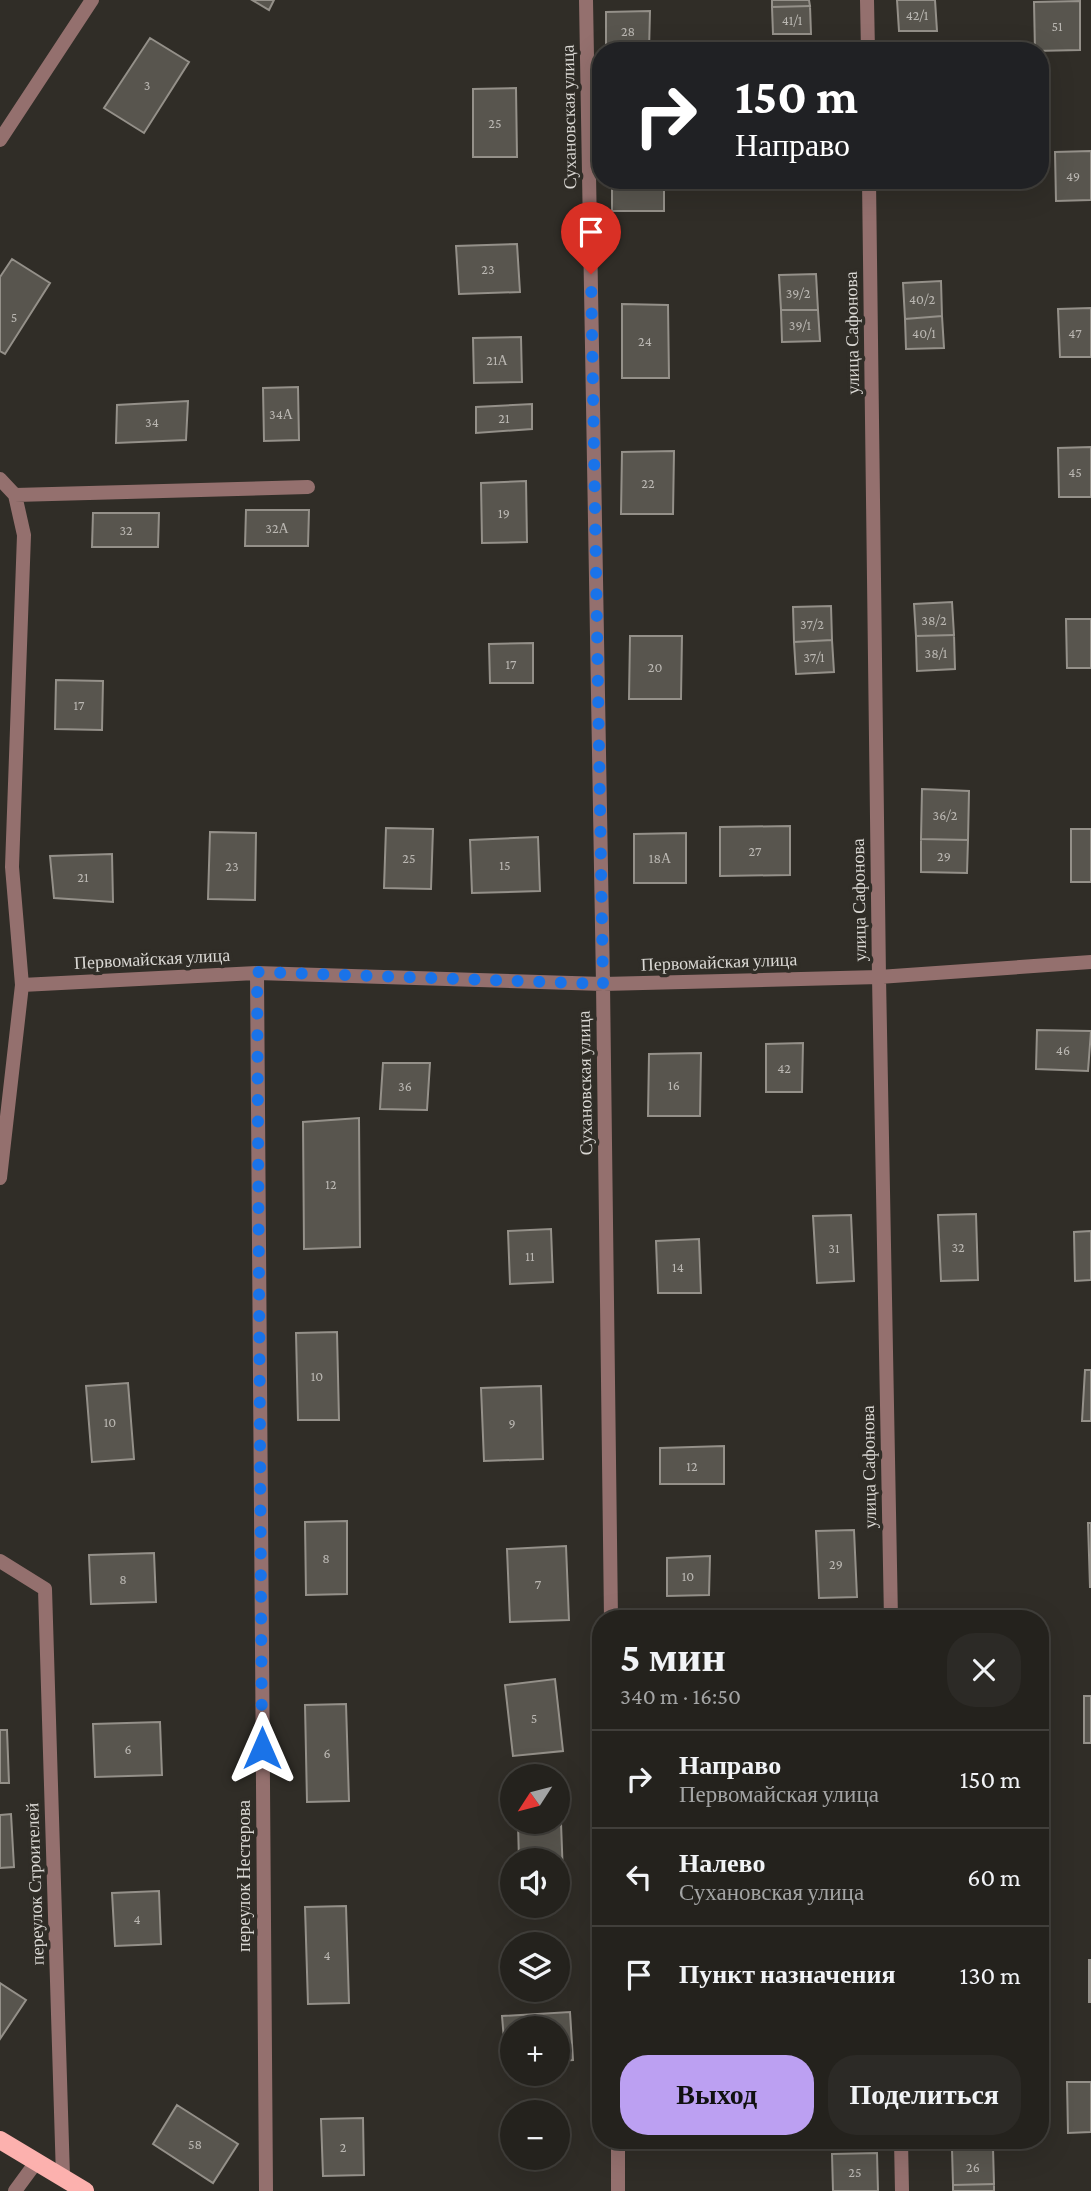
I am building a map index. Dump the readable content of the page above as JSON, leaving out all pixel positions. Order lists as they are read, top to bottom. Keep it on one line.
{"streets":{"street":["Сухановская улица","улица Сафонова","Первомайская улица","переулок Нестерова","переулок Строителей"]},"crossings":[["Сухановская улица","Первомайская улица"],["улица Сафонова","Первомайская улица"],["Первомайская улица","переулок Нестерова"]],"house_numbers":["42/1","41/1","51","28","3","25","49","23","39/2","40/2","5","39/1","40/1","47","24","21А","34А","21","34","45","22","19","32А","32","38/2","37/2","38/1","37/1","17","20","17","36/2","27","29","25","18А","15","23","21","46","42","16","36","12","32","31","11","14","10","10","9","12","8","29","10","8","7","5","6","6","4","4","58","2","26","25"],"north":"bottom left","page":{"turn":["150 m","Направо"],"heading":["5 мин","340 m · 16:50"],"list":[{"name":"Направо","note":"Первомайская улица","value":"150 m"},{"name":"Налево","note":"Сухановская улица","value":"60 m"},{"name":"Пункт назначения","value":"130 m"}],"map_buttons":["+","−"],"buttons":["Выход","Поделиться"]}}
